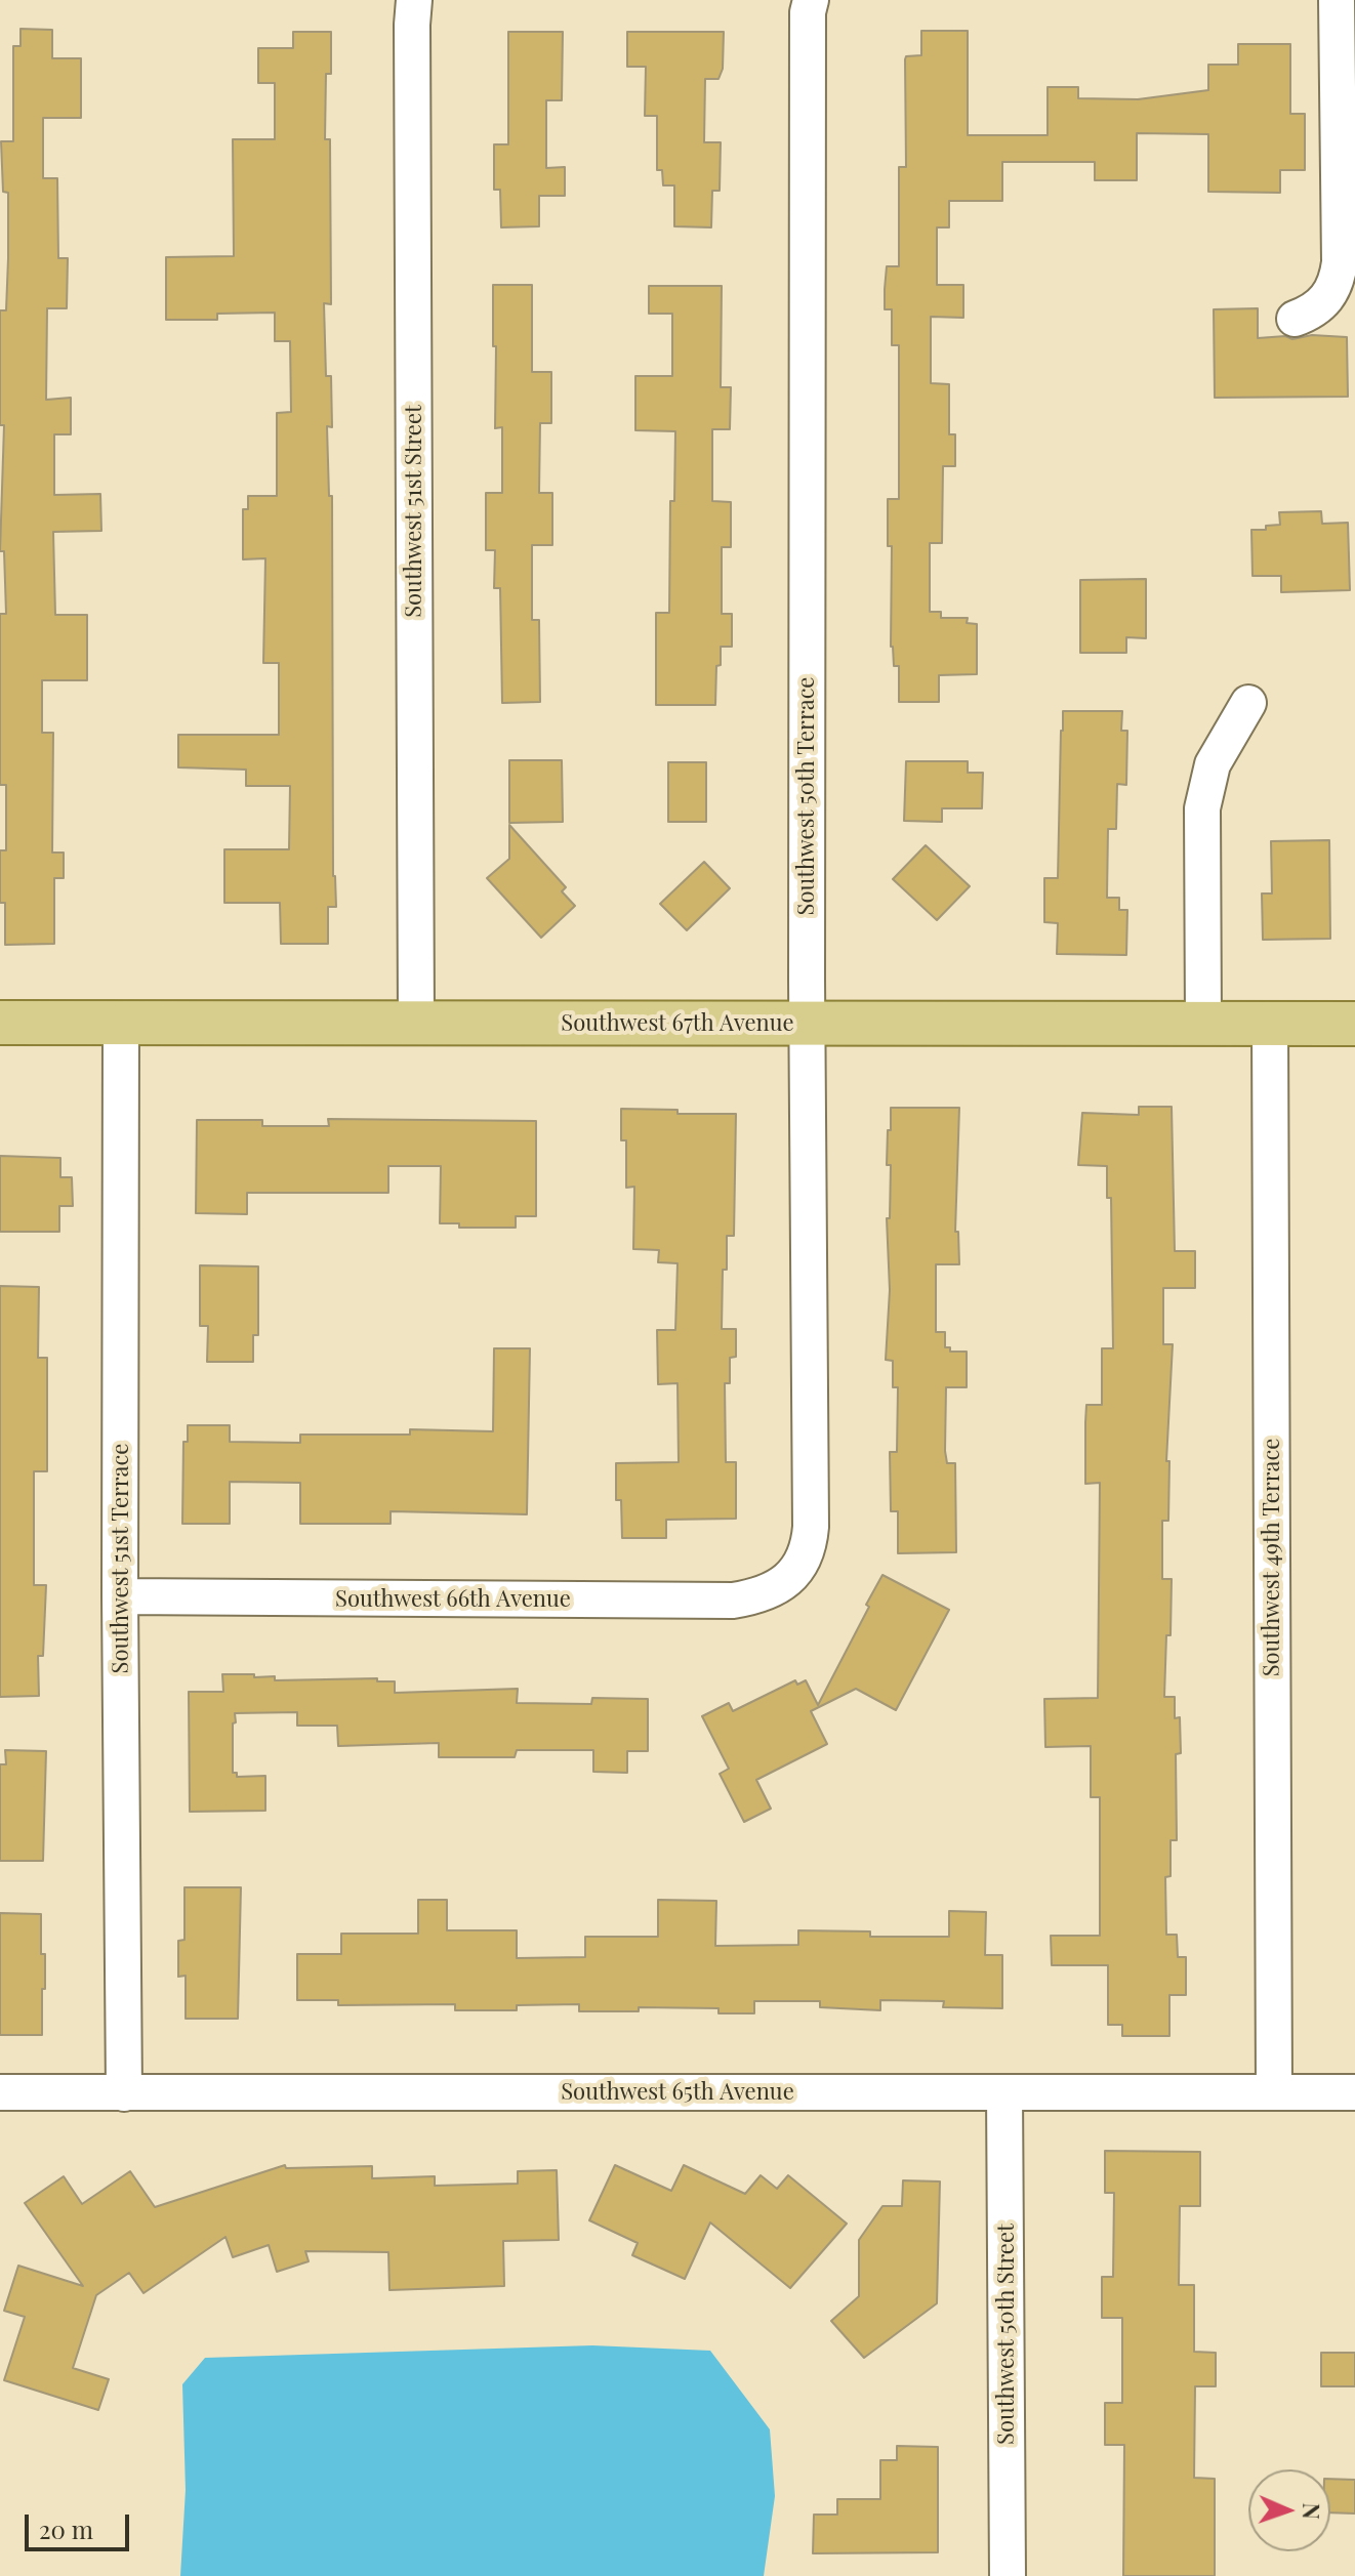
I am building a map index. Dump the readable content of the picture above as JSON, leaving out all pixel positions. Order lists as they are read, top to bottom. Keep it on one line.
{"streets":{"main road":["Southwest 67th Avenue"],"street":["Southwest 51st Street","Southwest 50th Terrace","Southwest 49th Terrace","Southwest 51st Terrace","Southwest 66th Avenue","Southwest 65th Avenue","Southwest 50th Street"]},"crossings":[["Southwest 51st Street","Southwest 67th Avenue"],["Southwest 50th Terrace","Southwest 67th Avenue"],["Southwest 50th Terrace","Southwest 66th Avenue"],["Southwest 67th Avenue","Southwest 49th Terrace"],["Southwest 67th Avenue","Southwest 51st Terrace"],["Southwest 49th Terrace","Southwest 65th Avenue"],["Southwest 51st Terrace","Southwest 66th Avenue"],["Southwest 51st Terrace","Southwest 65th Avenue"],["Southwest 65th Avenue","Southwest 50th Street"]],"scale_bar":"20 m","north":"right"}
